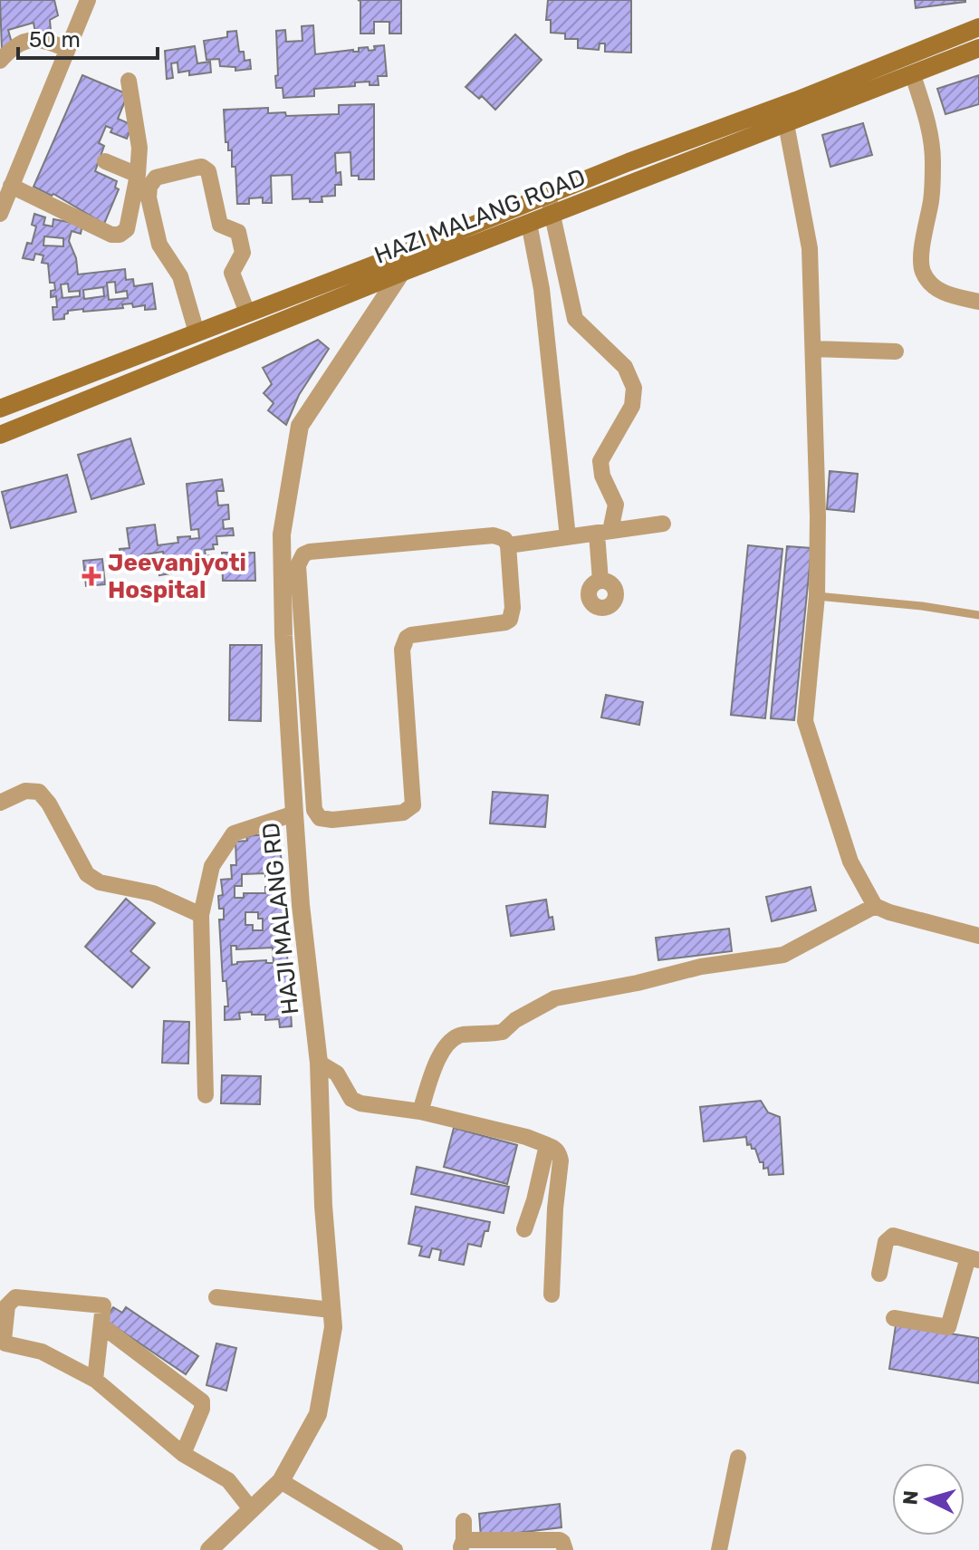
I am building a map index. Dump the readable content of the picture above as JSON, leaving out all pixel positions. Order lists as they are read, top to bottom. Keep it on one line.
{"streets":{"main road":["HAZI MALANG ROAD"],"street":["HAJI MALANG RD"]},"crossings":[["HAZI MALANG ROAD","HAJI MALANG RD"]],"places":{"health":["Jeevanjyoti Hospital"]},"scale_bar":"50 m","north":"left"}
